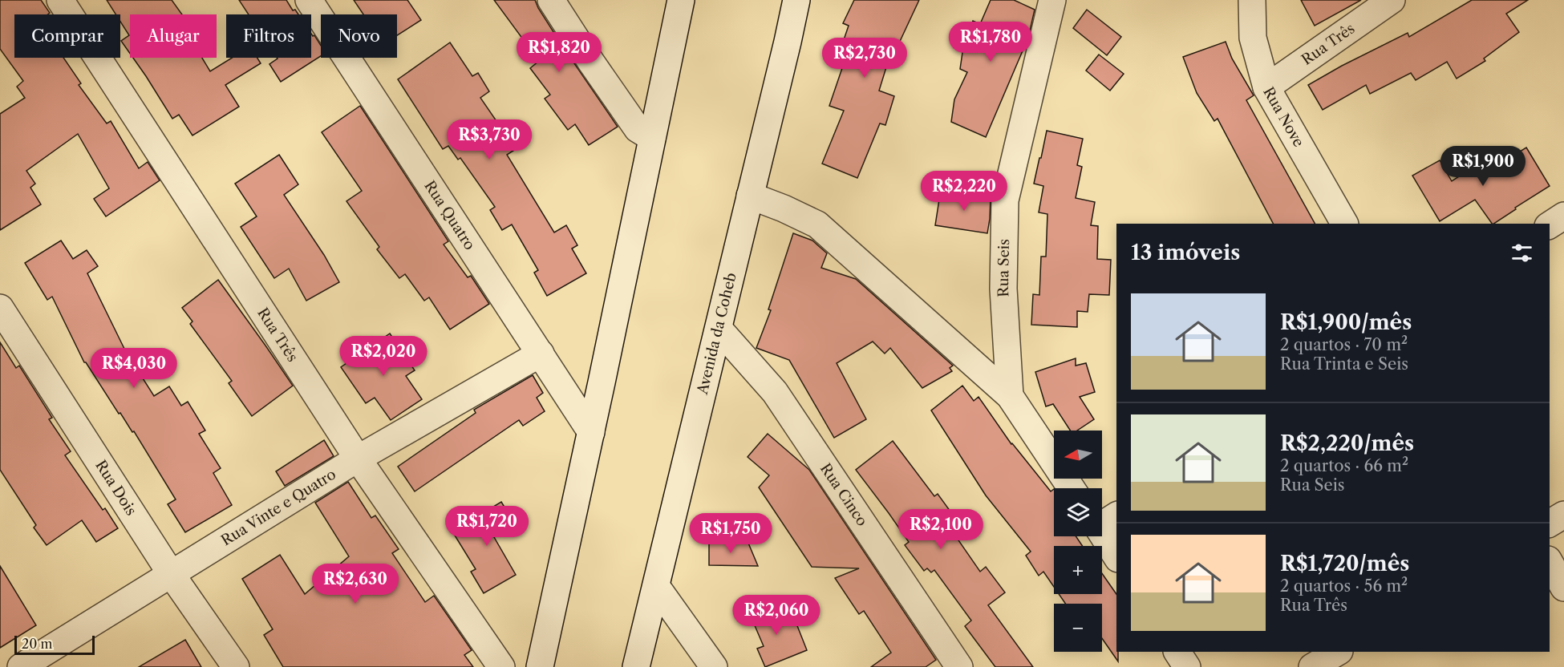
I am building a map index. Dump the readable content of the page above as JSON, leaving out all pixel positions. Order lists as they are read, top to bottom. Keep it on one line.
{"streets":{"street":["Rua Três","Rua Nove","Rua Quatro","Rua Seis","Avenida da Coheb","Rua Dois","Rua Cinco","Rua Vinte e Quatro"]},"crossings":[["Rua Três","Rua Nove"],["Rua Três","Rua Vinte e Quatro"],["Rua Quatro","Rua Vinte e Quatro"],["Avenida da Coheb","Rua Cinco"],["Rua Dois","Rua Vinte e Quatro"]],"scale_bar":"20 m","north":"left","page":{"chip":["Comprar","Alugar","Filtros","Novo"],"price":["R$1,780","R$1,820","R$2,730","R$3,730","R$1,900","R$2,220","R$2,020","R$4,030","R$1,720","R$2,100","R$1,750","R$2,630","R$2,060"],"heading":"13 imóveis","list":[{"name":"R$1,900/mês","note":"2 quartos · 70 m² · Rua Trinta e Seis"},{"name":"R$2,220/mês","note":"2 quartos · 66 m² · Rua Seis"},{"name":"R$1,720/mês","note":"2 quartos · 56 m² · Rua Três"}],"map_buttons":["+","−"],"scale":"20 m"}}
